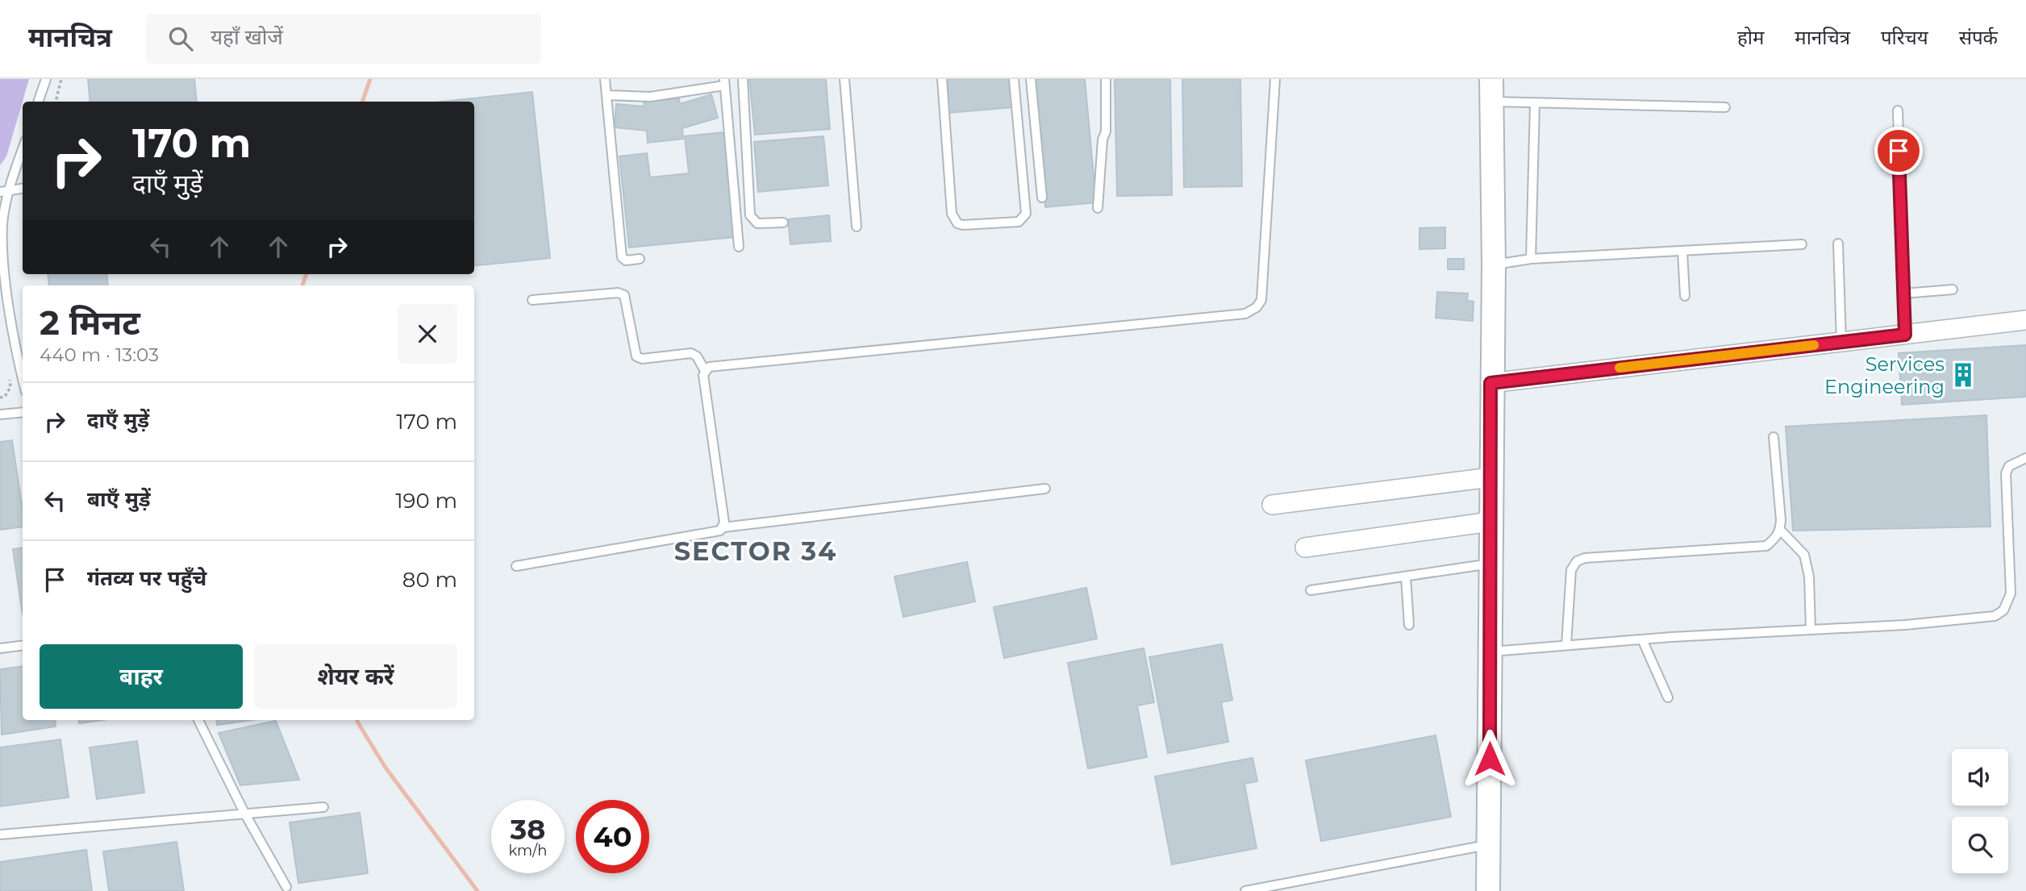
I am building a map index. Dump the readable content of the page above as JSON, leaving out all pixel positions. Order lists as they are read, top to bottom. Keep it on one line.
{"districts":["SECTOR 34"],"places":{"building":["Services Engineering"]},"page":{"header":"मानचित्र","search":"यहाँ खोजें","nav":["होम","मानचित्र","परिचय","संपर्क"],"turn":["170 m","दाएँ मुड़ें"],"heading":["2 मिनट","440 m · 13:03"],"list":[{"name":"दाएँ मुड़ें","value":"170 m"},{"name":"बाएँ मुड़ें","value":"190 m"},{"name":"गंतव्य पर पहुँचे","value":"80 m"}],"buttons":["बाहर","शेयर करें"],"speed":"38 km/h","limit":"40"}}
